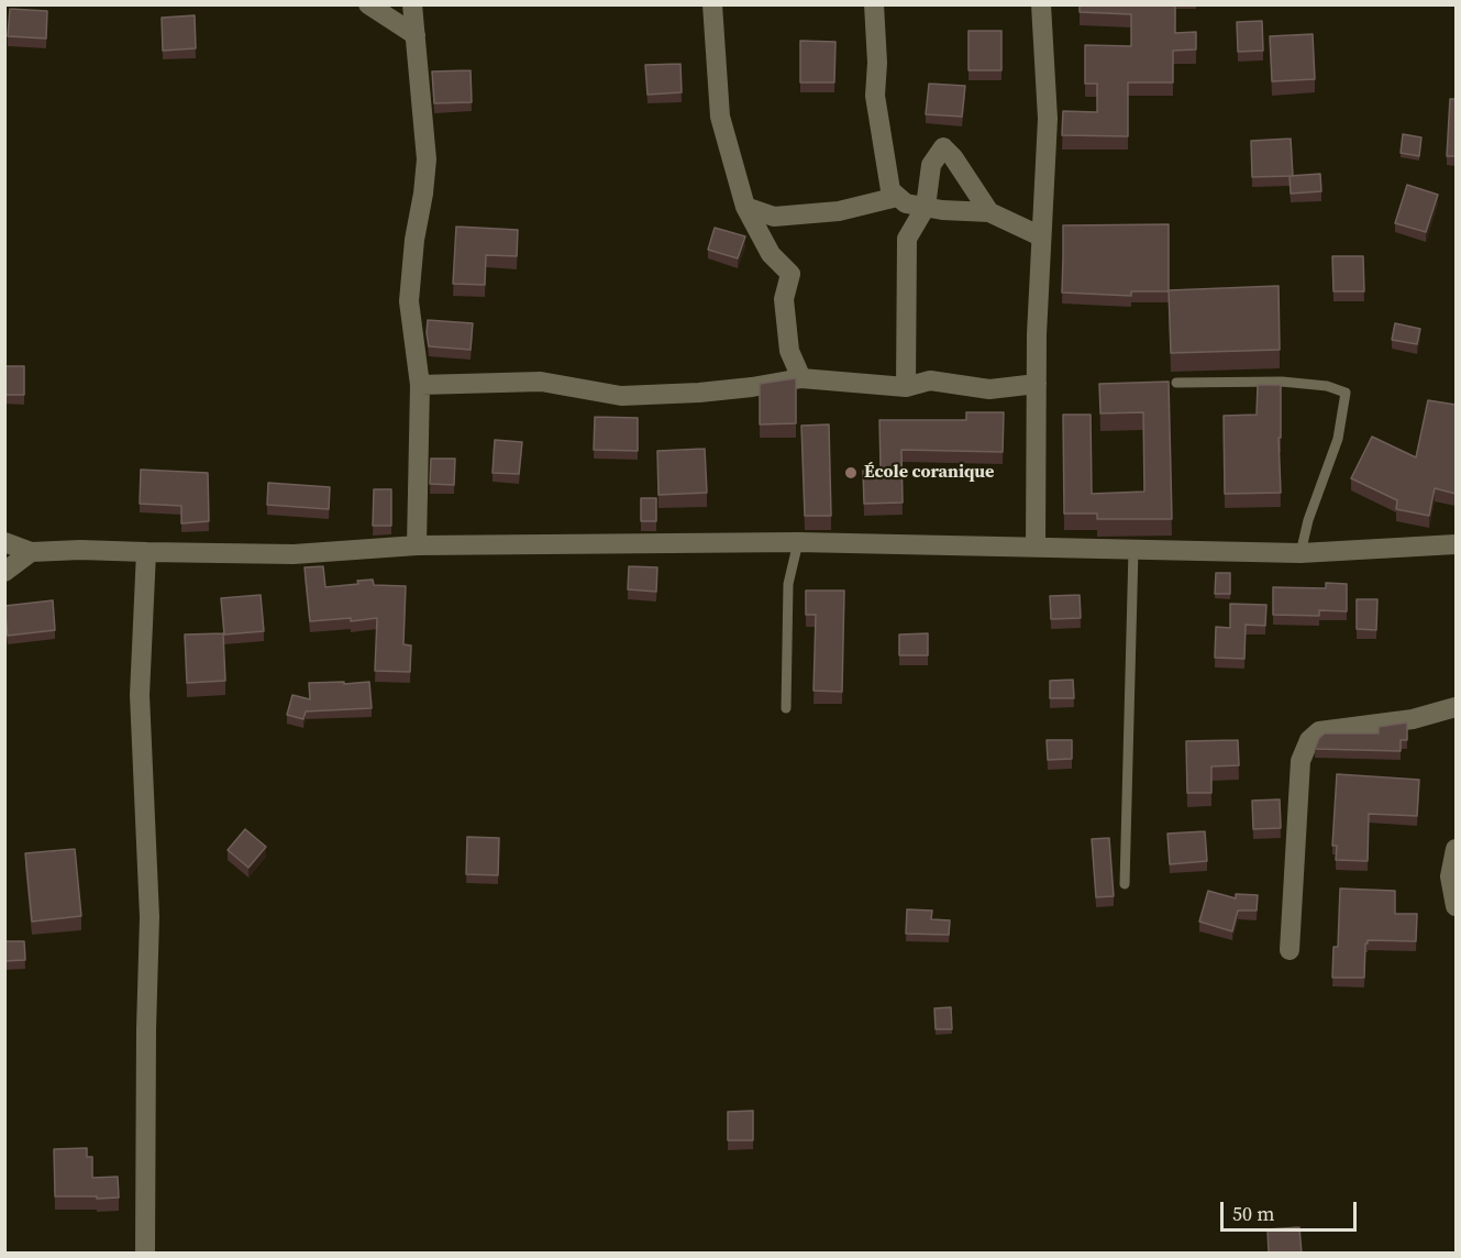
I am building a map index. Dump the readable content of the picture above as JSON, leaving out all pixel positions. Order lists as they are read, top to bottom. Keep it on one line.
{"places":["École coranique"],"scale_bar":"50 m"}
